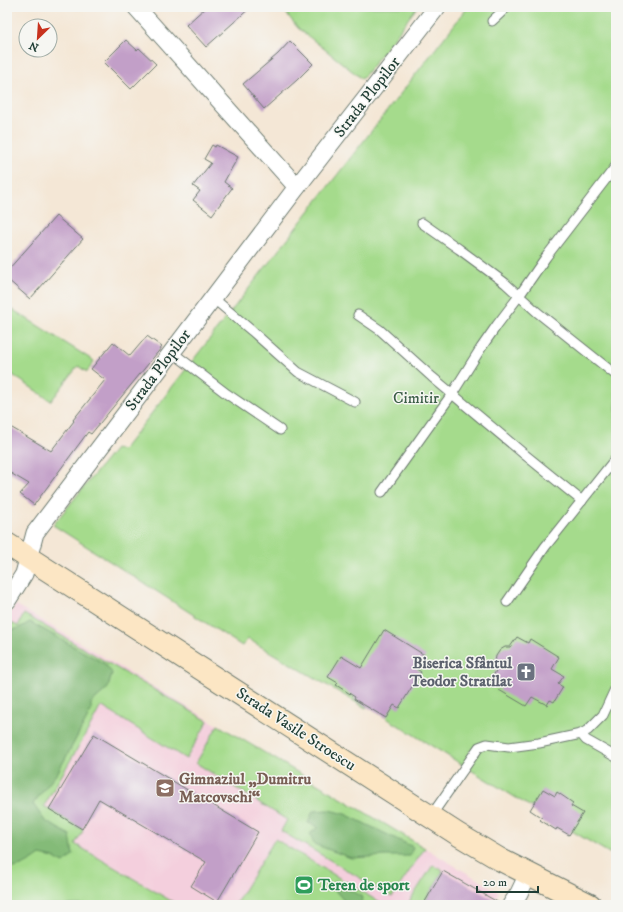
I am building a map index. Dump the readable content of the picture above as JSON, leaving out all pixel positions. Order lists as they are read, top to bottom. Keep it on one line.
{"streets":{"main road":["Strada Vasile Stroescu"],"street":["Strada Plopilor"]},"crossings":[["Strada Plopilor","Strada Vasile Stroescu"]],"parks":["Cimitir"],"places":{"church":["Biserica Sfântul Teodor Stratilat"],"school or university":["Gimnaziul „Dumitru Matcovschi“"],"sports":["Teren de sport"]},"scale_bar":"20 m","north":"bottom left"}
